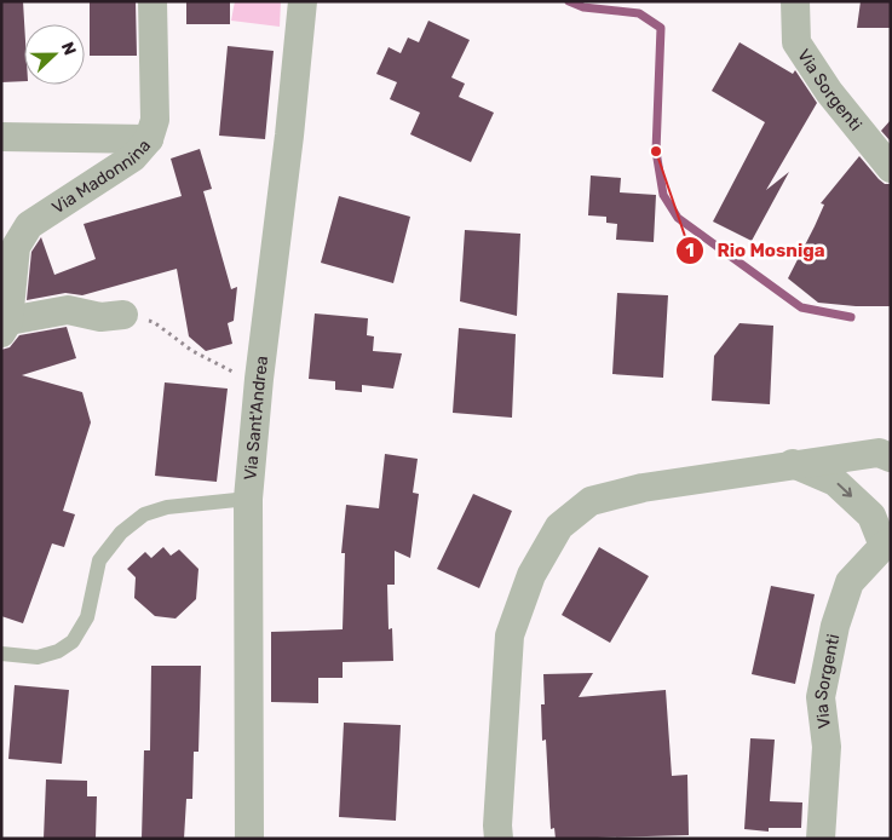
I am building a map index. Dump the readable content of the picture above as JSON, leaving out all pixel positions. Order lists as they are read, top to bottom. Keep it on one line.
{"streets":{"street":["Via Sorgenti","Via Madonnina","Via Sant'Andrea"]},"places":["Rio Mosniga"],"north":"right"}
